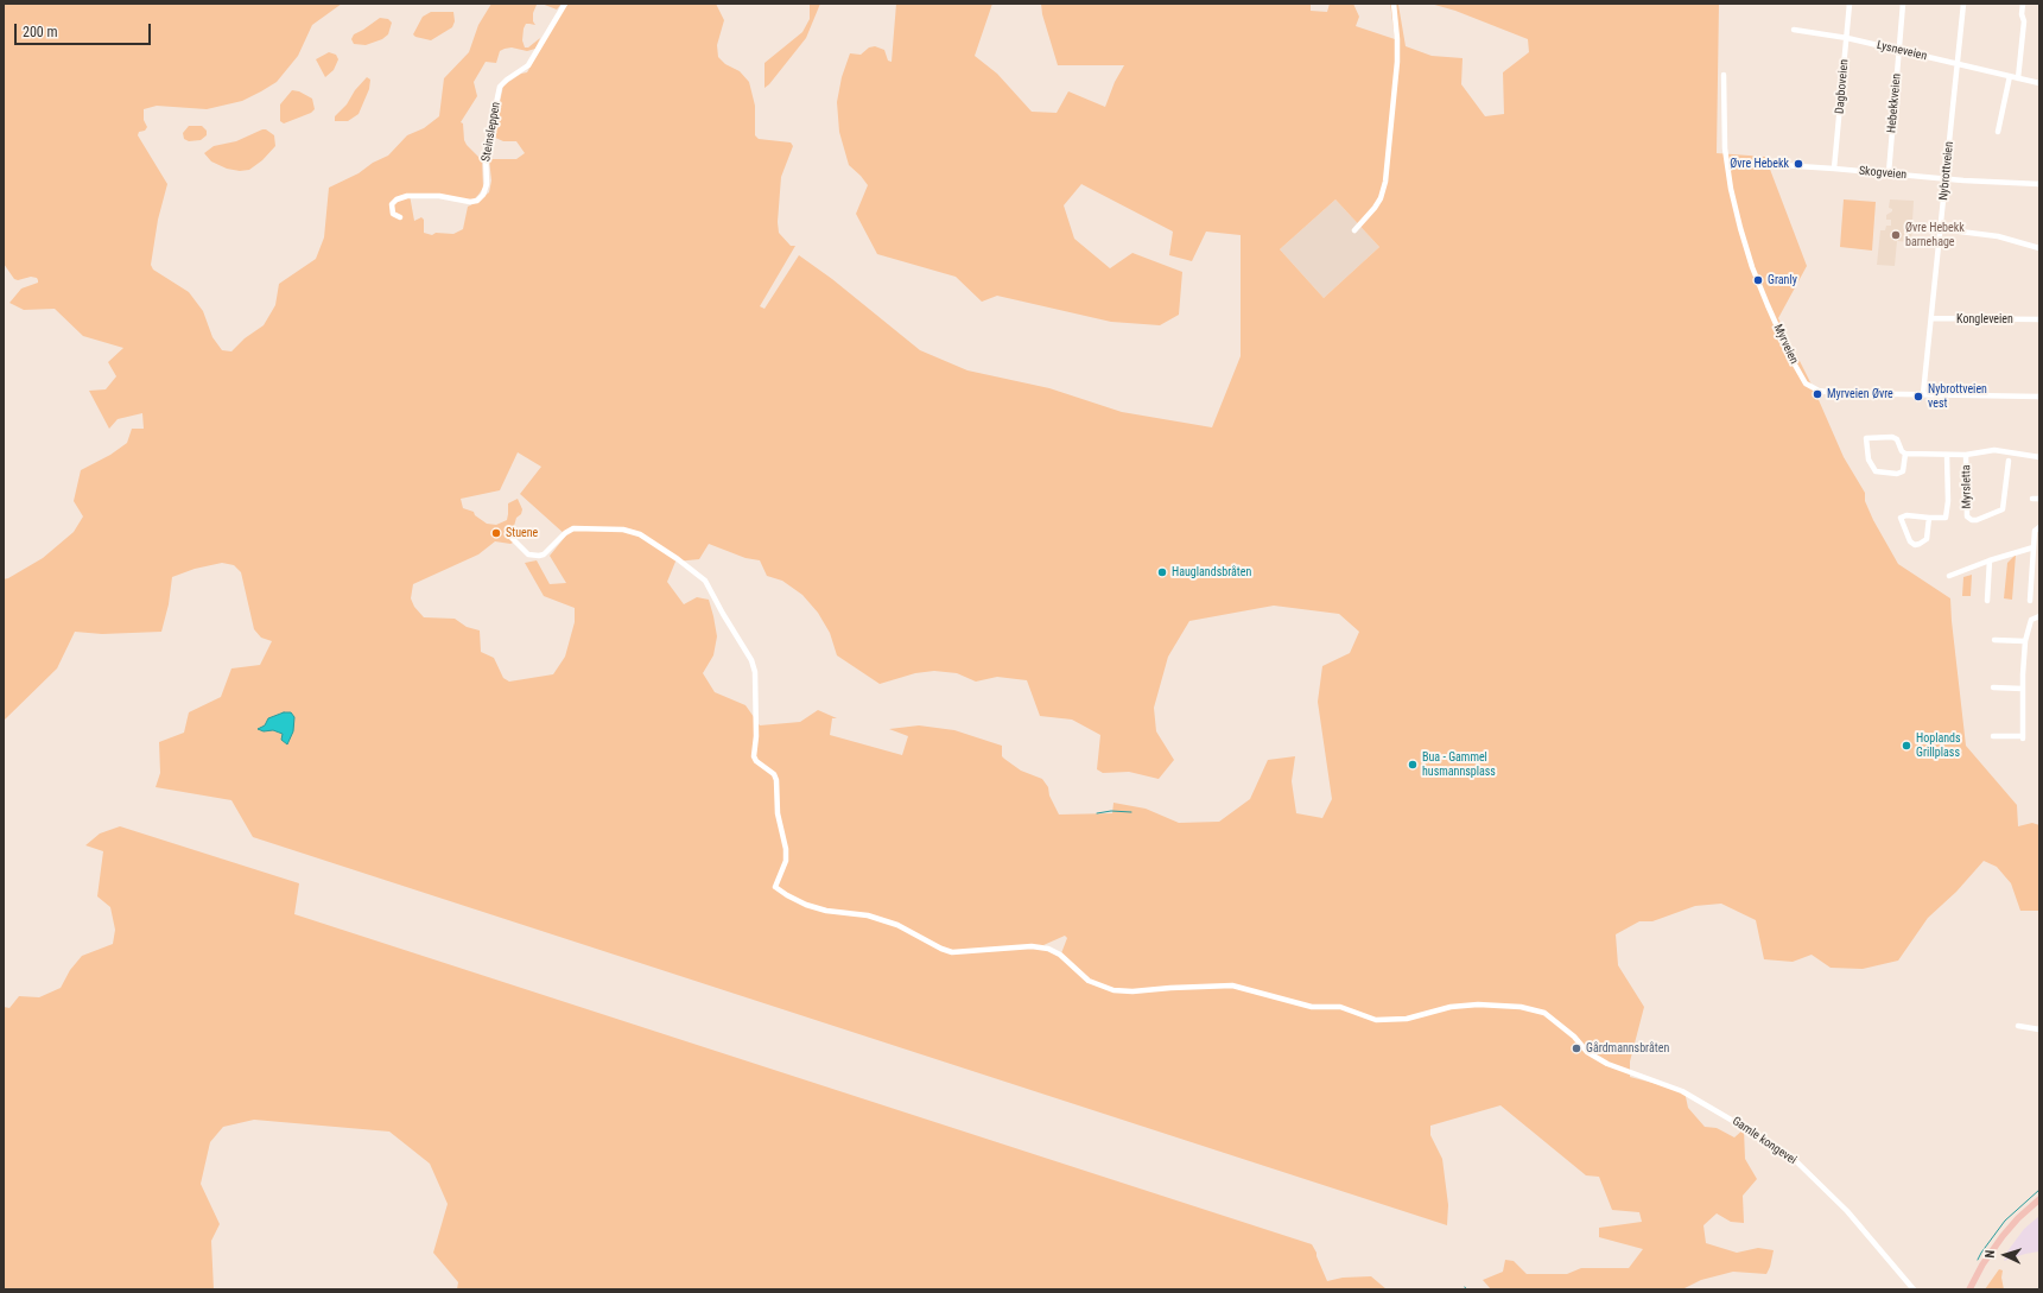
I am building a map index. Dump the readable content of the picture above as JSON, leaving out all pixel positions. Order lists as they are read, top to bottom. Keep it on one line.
{"streets":{"street":["Lysneveien","Dagboveien","Hebekkveien","Steinsleppen","Nybrottveien","Skogveien","Kongleveien","Myrveien","Myrsletta","Gamle kongevei"]},"crossings":[["Lysneveien","Dagboveien"],["Lysneveien","Hebekkveien"],["Lysneveien","Nybrottveien"],["Dagboveien","Skogveien"],["Hebekkveien","Skogveien"],["Nybrottveien","Skogveien"],["Nybrottveien","Kongleveien"],["Nybrottveien","Myrveien"],["Skogveien","Myrveien"]],"places":["Øvre Hebekk","Øvre Hebekk barnehage","Granly","Myrveien Øvre","Nybrottveien vest","Stuene","Hauglandsbråten","Hoplands Grillplass","Bua - Gammel husmannsplass","Gårdmannsbråten"],"scale_bar":"200 m","north":"left"}
